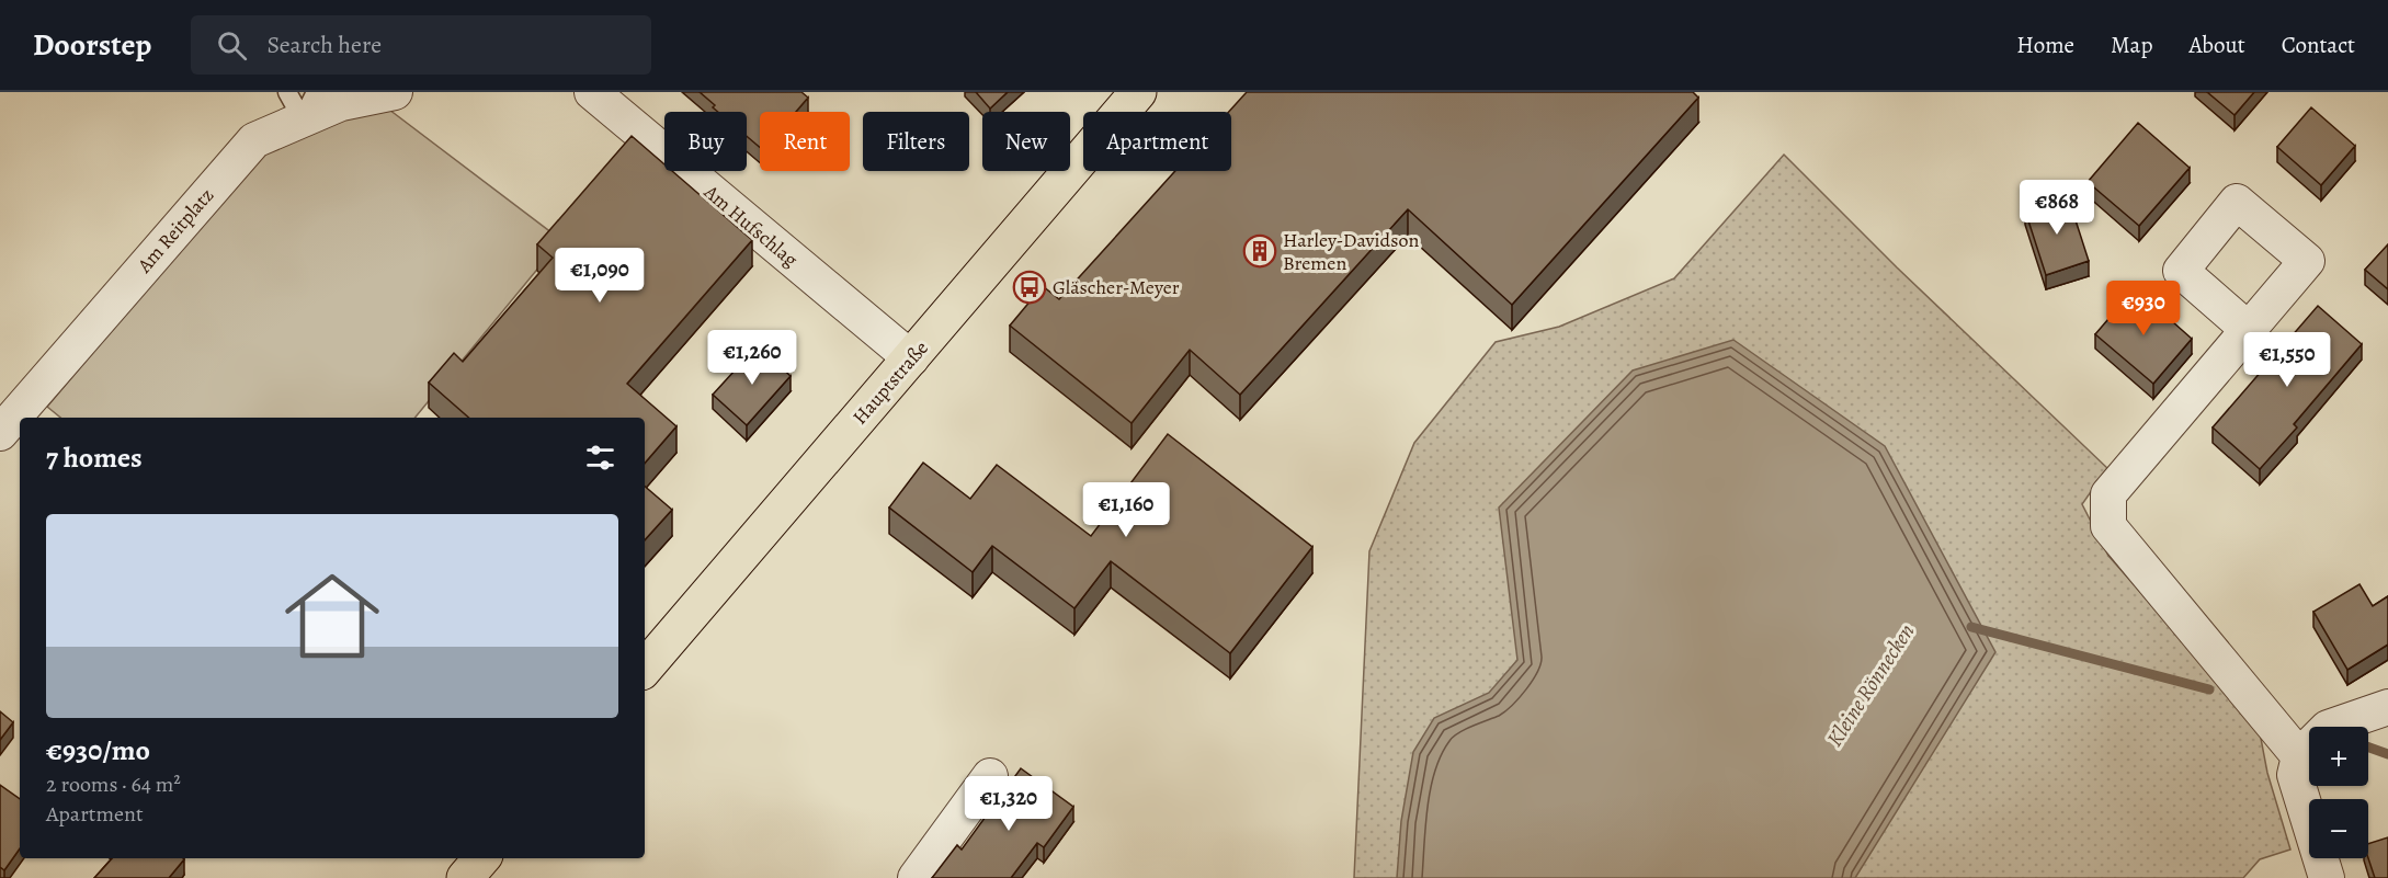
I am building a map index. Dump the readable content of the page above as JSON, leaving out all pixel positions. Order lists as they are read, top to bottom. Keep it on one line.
{"streets":{"main road":["Hauptstraße"],"street":["Am Hufschlag","Am Reitplatz"]},"crossings":[["Am Hufschlag","Hauptstraße"]],"water":["Kleine Rönnecken"],"places":{"building":["Harley-Davidson Bremen"],"bus stop":["Gläscher-Meyer"]},"page":{"header":"Doorstep","search":"Search here","nav":["Home","Map","About","Contact"],"chip":["Buy","Rent","Filters","New","Apartment"],"price":["€868","€1,090","€930","€1,260","€1,550","€1,160","€1,320"],"heading":"7 homes","list":[{"name":"€930/mo","note":"2 rooms · 64 m² · Apartment"}],"map_buttons":["+","−"]}}
